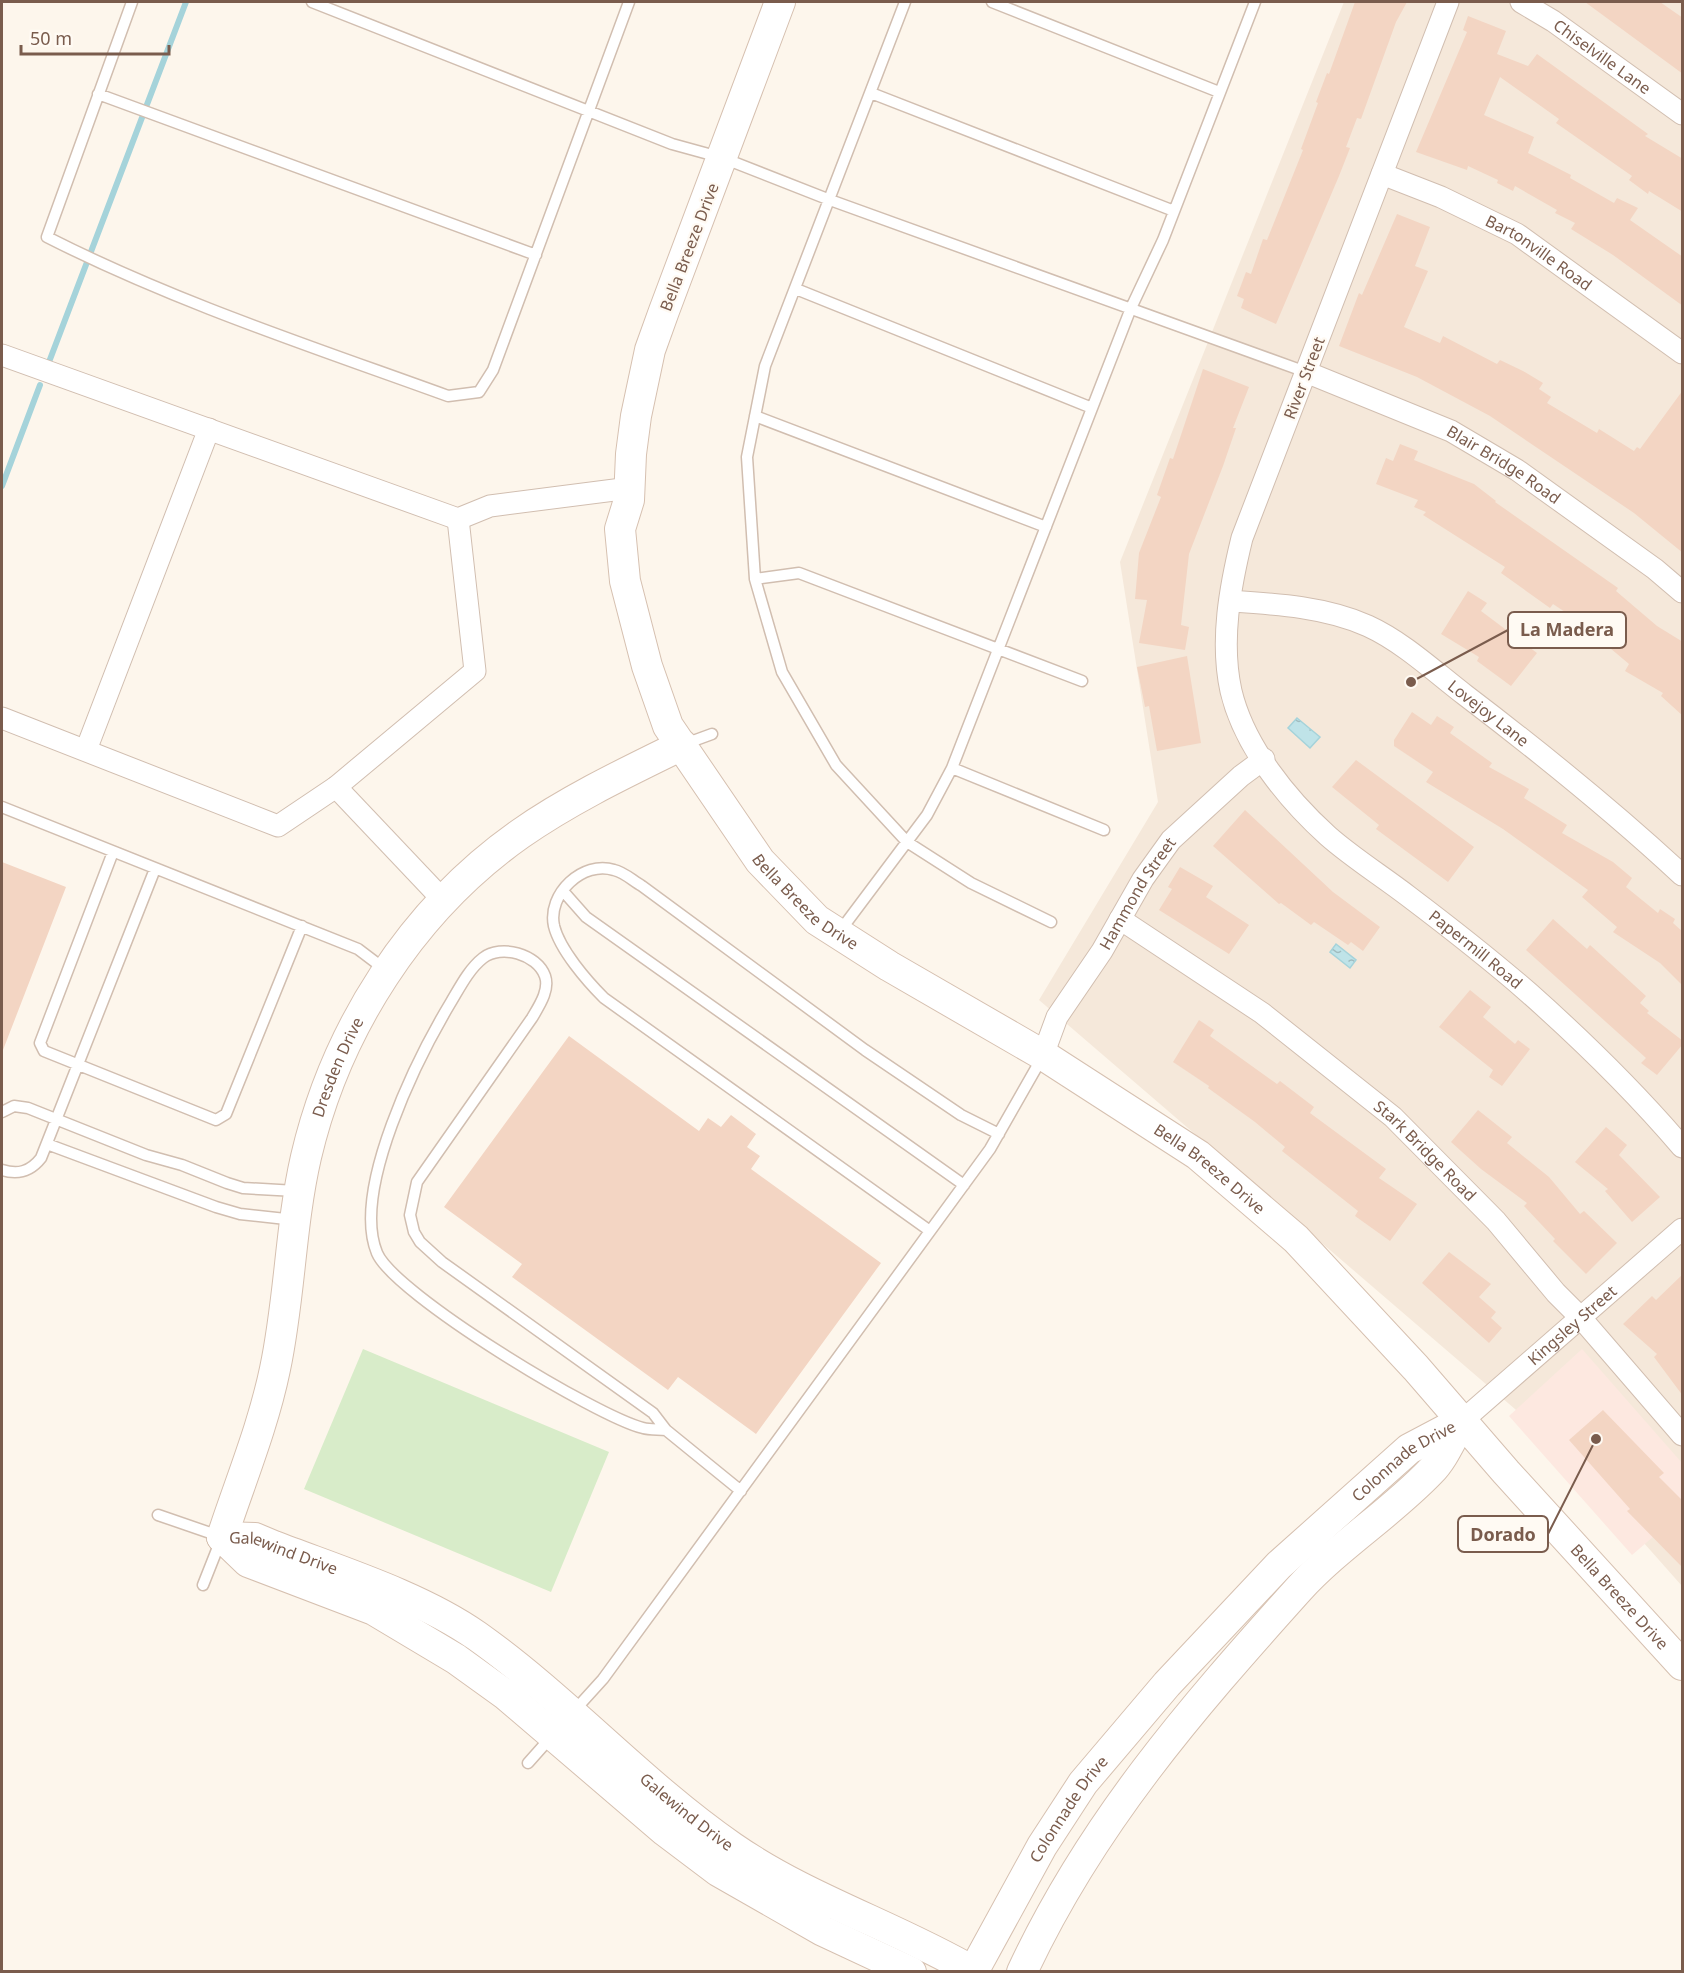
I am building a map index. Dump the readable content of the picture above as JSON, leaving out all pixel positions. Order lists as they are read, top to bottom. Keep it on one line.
{"streets":{"street":["Chiselville Lane","Bella Breeze Drive","Bartonville Road","River Street","Blair Bridge Road","Lovejoy Lane","Hammond Street","Papermill Road","Dresden Drive","Stark Bridge Road","Kingsley Street","Colonnade Drive","Galewind Drive"]},"crossings":[["Bella Breeze Drive","Hammond Street"],["Bella Breeze Drive","Dresden Drive"],["Bella Breeze Drive","Kingsley Street"],["Bella Breeze Drive","Colonnade Drive"],["Bartonville Road","River Street"],["River Street","Blair Bridge Road"],["River Street","Lovejoy Lane"],["River Street","Hammond Street"],["River Street","Papermill Road"],["Hammond Street","Papermill Road"],["Hammond Street","Stark Bridge Road"],["Dresden Drive","Galewind Drive"],["Stark Bridge Road","Kingsley Street"],["Kingsley Street","Colonnade Drive"],["Colonnade Drive","Galewind Drive"]],"places":["La Madera","Dorado"],"scale_bar":"50 m"}
